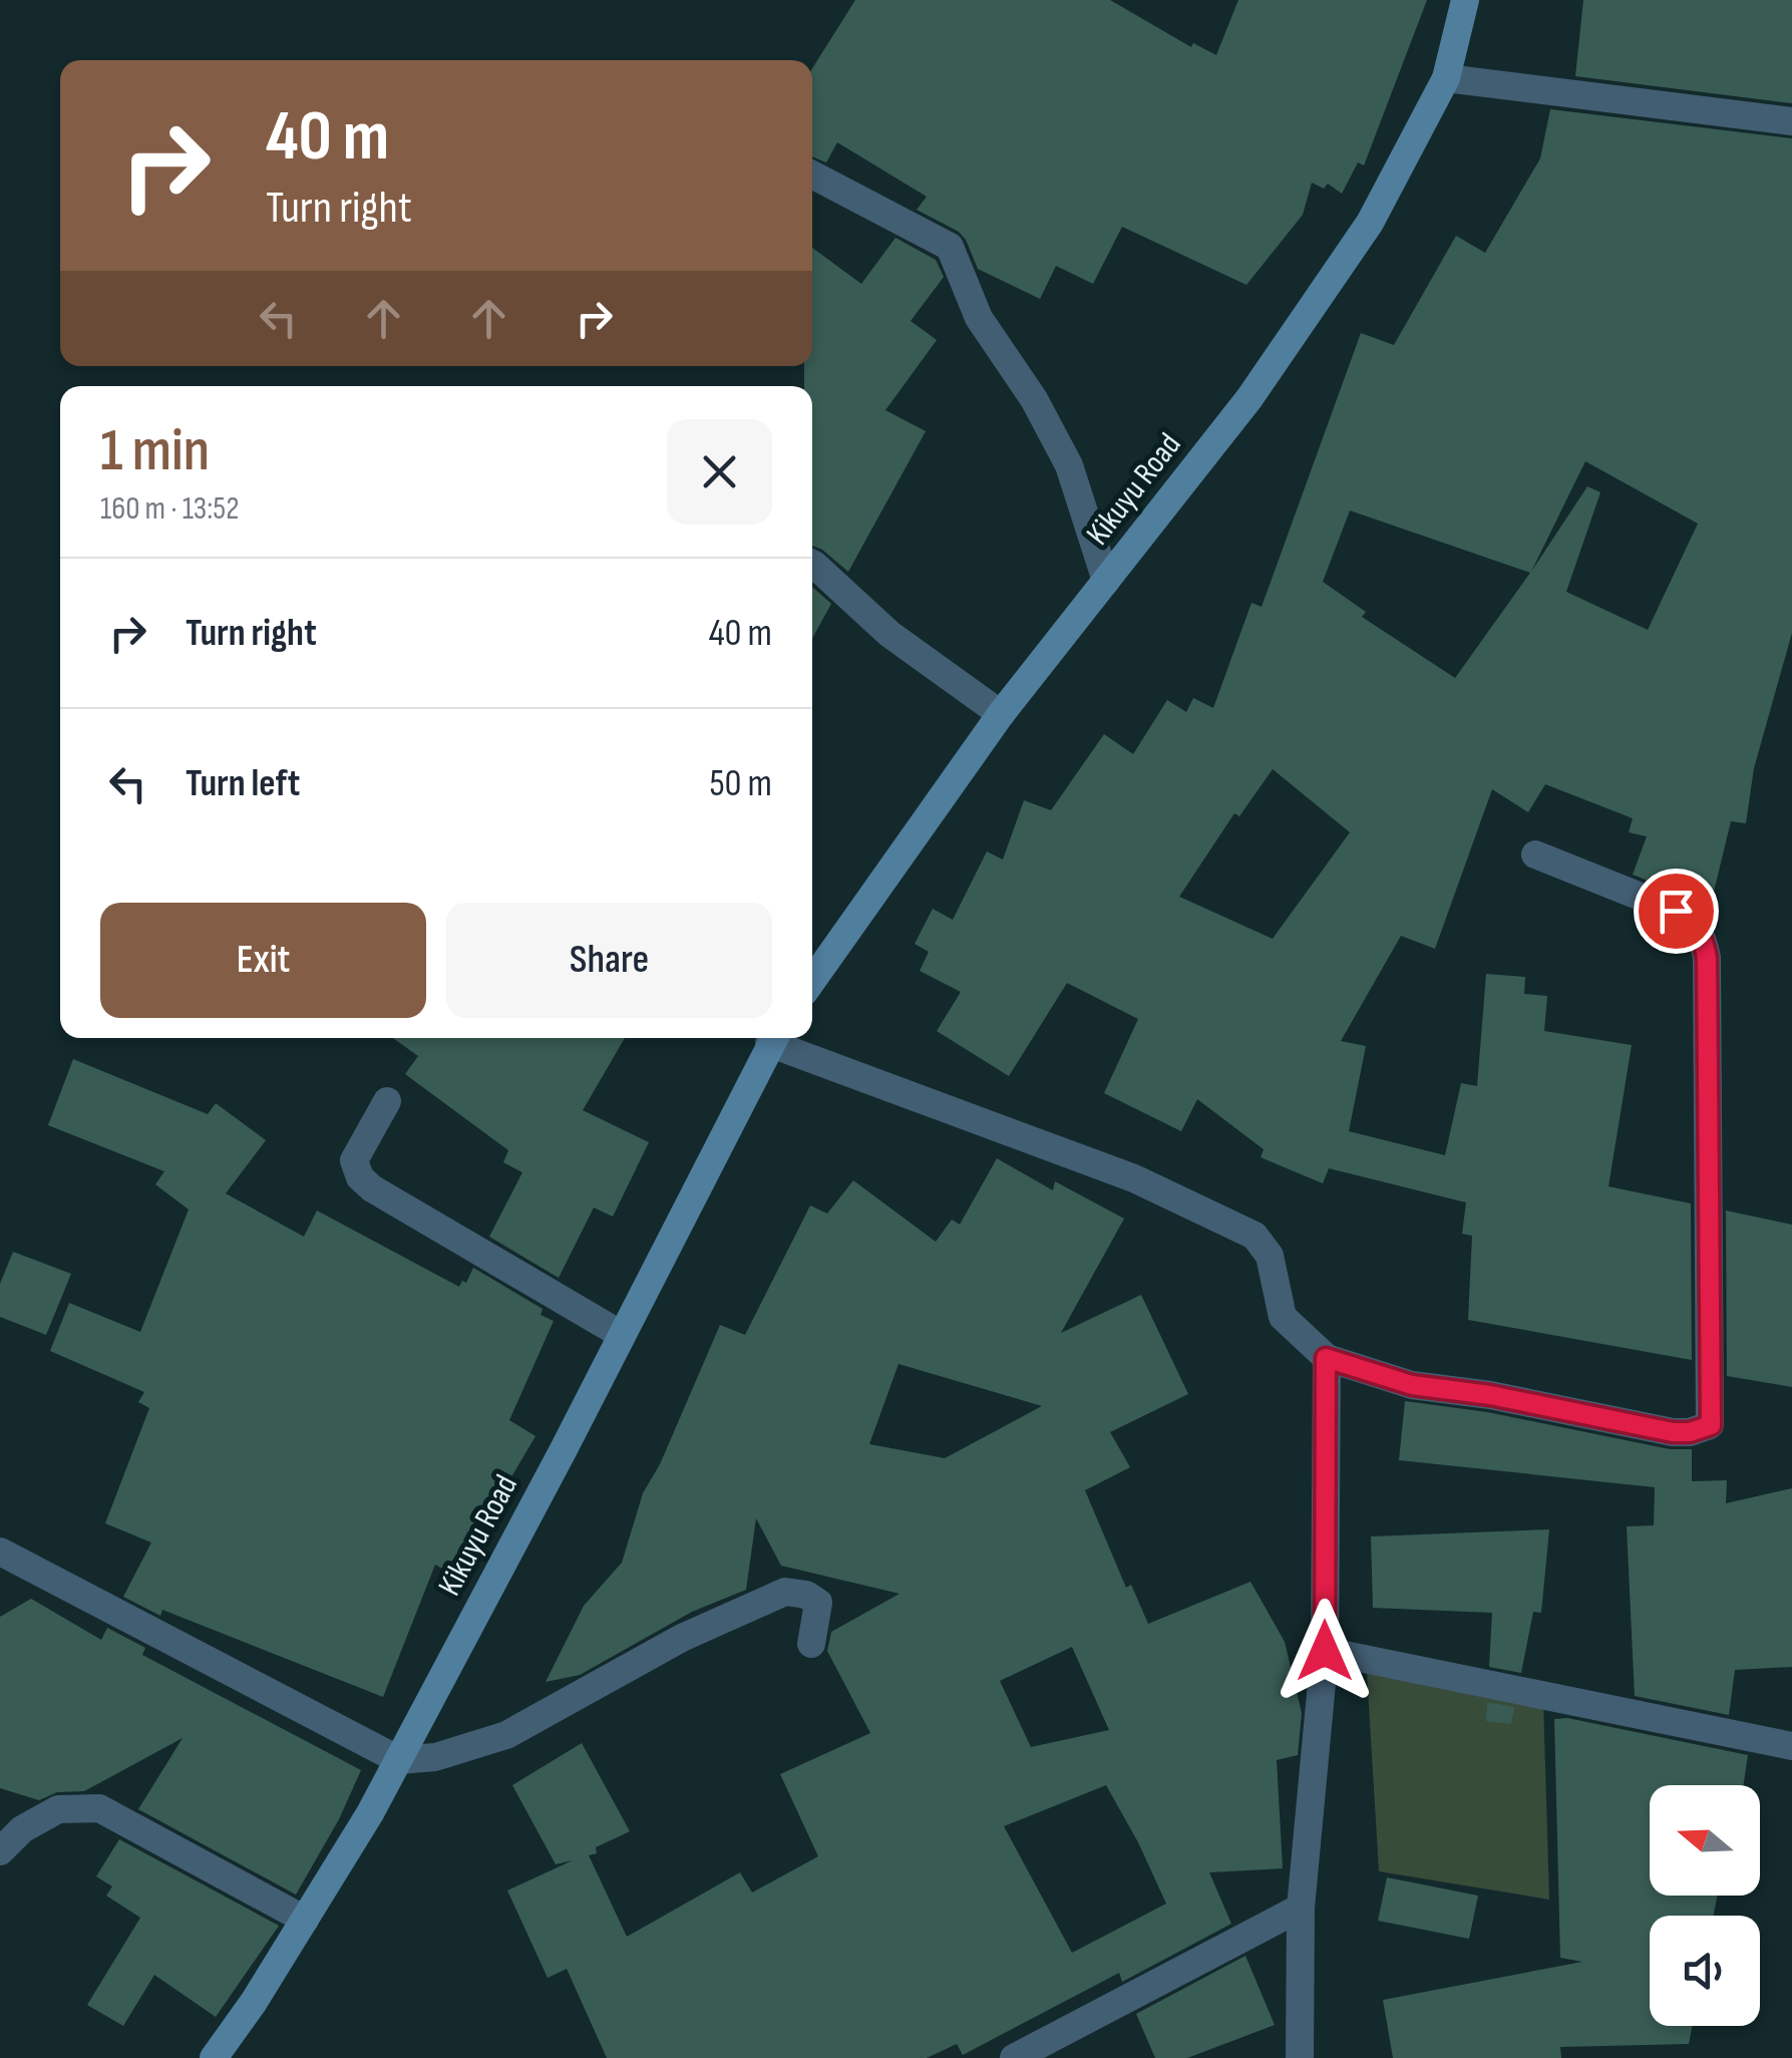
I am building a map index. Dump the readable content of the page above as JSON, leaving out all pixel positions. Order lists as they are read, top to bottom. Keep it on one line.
{"streets":{"main road":["Kikuyu Road"]},"north":"left","page":{"turn":["40 m","Turn right"],"heading":["1 min","160 m · 13:52"],"list":[{"name":"Turn right","value":"40 m"},{"name":"Turn left","value":"50 m"}],"buttons":["Exit","Share"]}}
